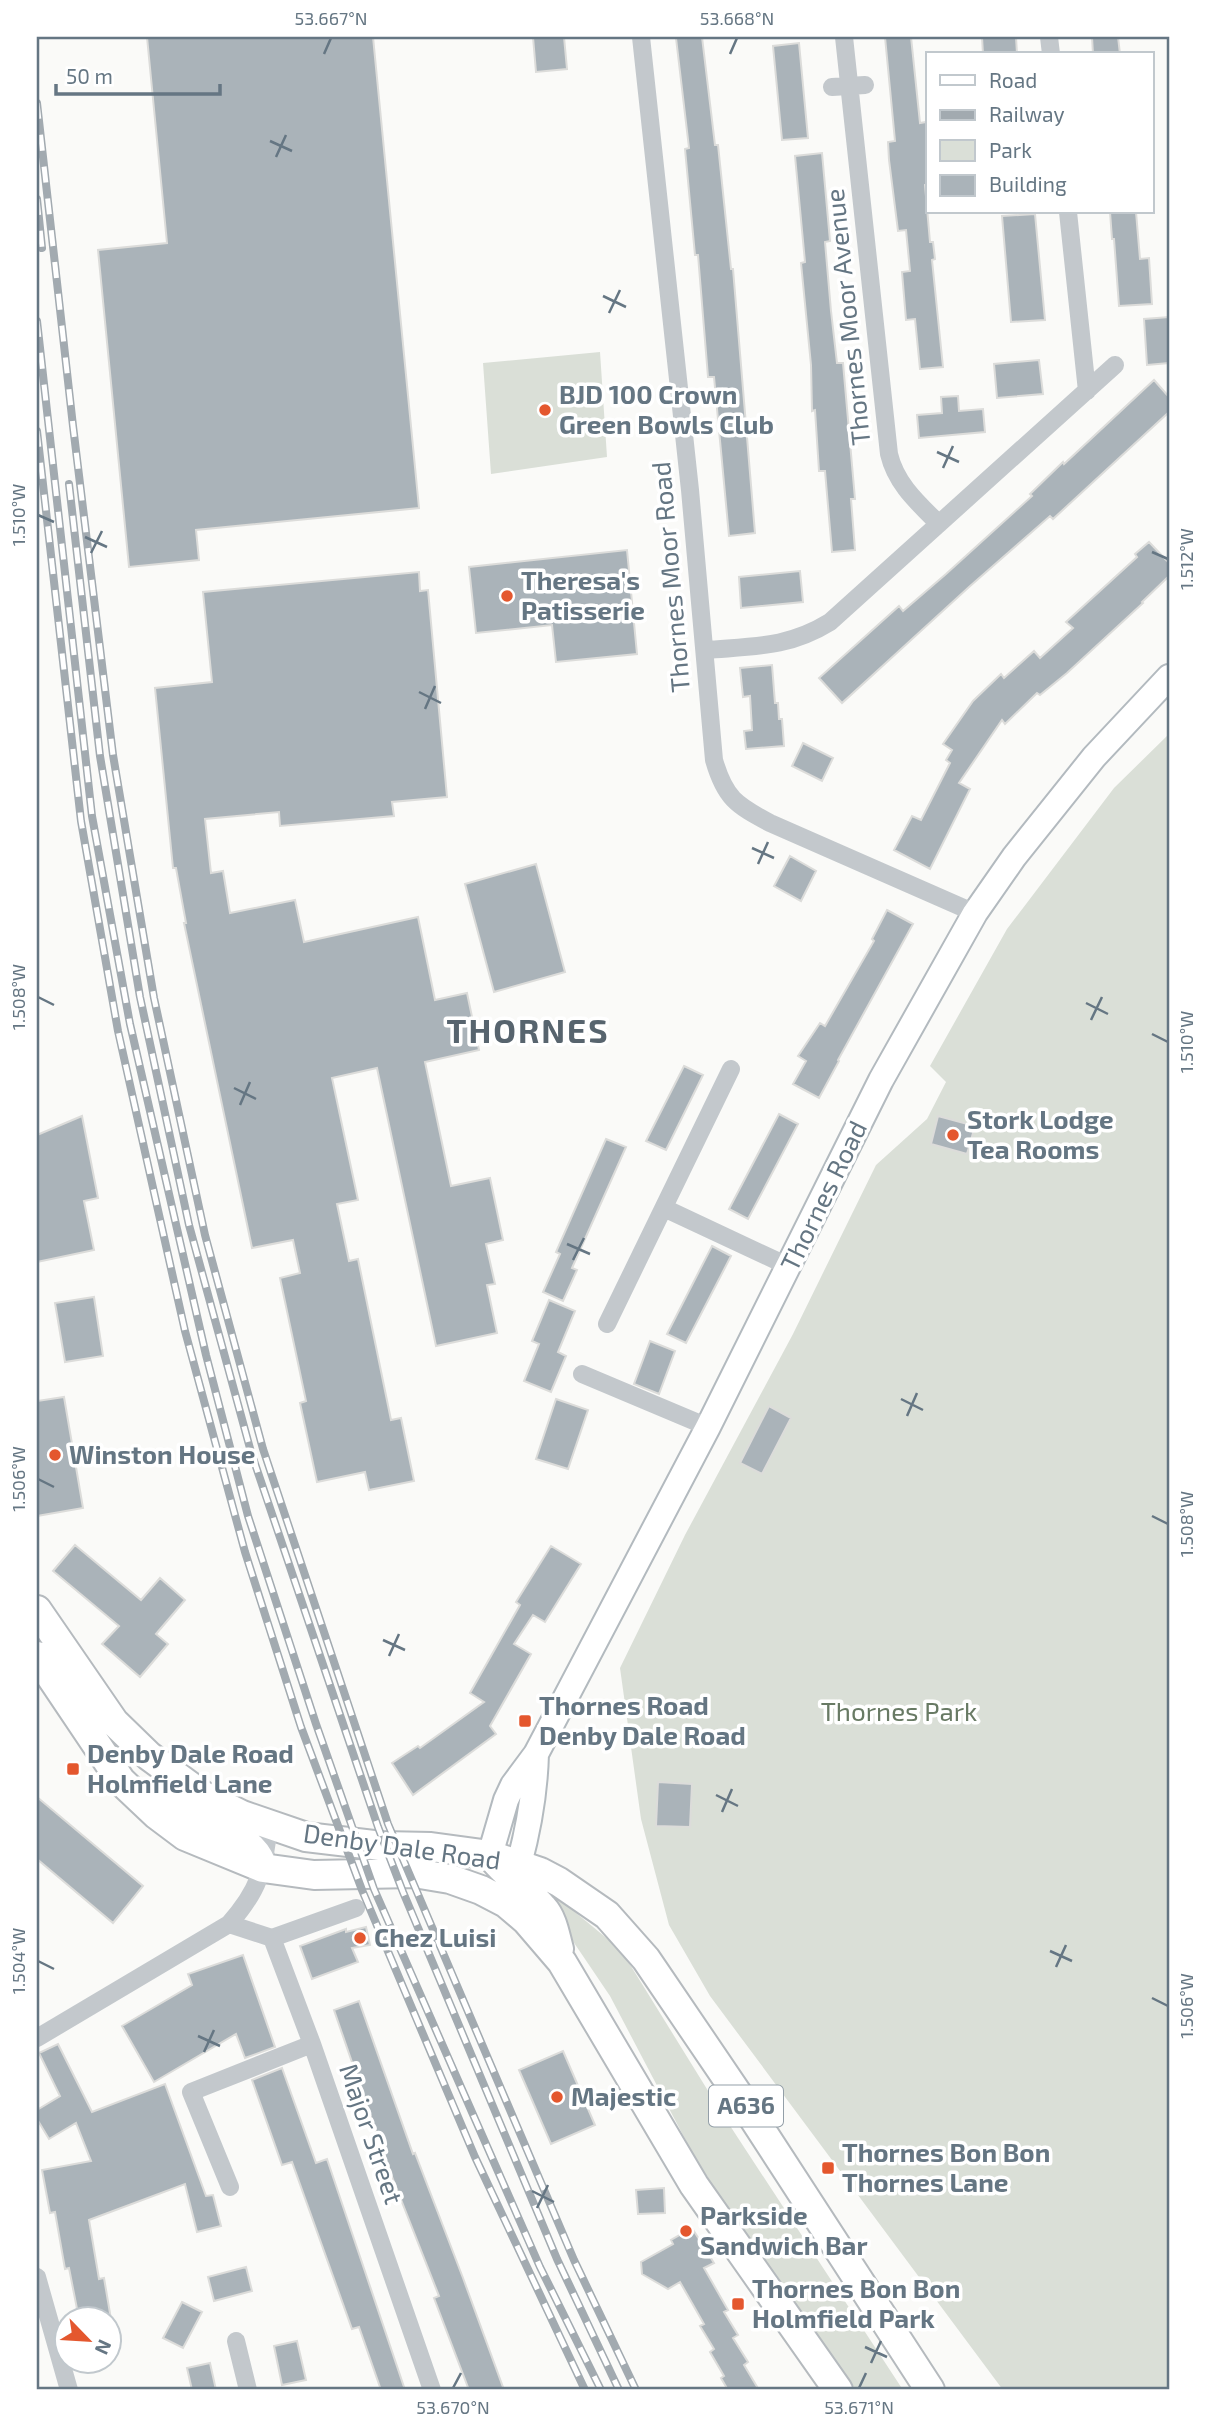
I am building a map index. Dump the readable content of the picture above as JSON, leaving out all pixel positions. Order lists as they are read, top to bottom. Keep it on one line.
{"streets":{"main road":["Thornes Road","Denby Dale Road","A636"],"street":["Thornes Moor Avenue","Thornes Moor Road","Major Street"]},"crossings":[["Thornes Moor Road","Thornes Road"],["Thornes Road","Denby Dale Road"],["Denby Dale Road","A636"]],"districts":["THORNES"],"parks":["Thornes Park"],"places":{"other":["BJD 100 Crown Green Bowls Club","Theresa's Patisserie","Stork Lodge Tea Rooms","Winston House","Chez Luisi","Majestic","Parkside Sandwich Bar"],"transit":["Thornes Road Denby Dale Road","Denby Dale Road Holmfield Lane","Thornes Bon Bon Thornes Lane","Thornes Bon Bon Holmfield Park"]},"legend":["Road","Railway","Park","Building"],"scale_bar":"50 m","north":"bottom right","coordinates":["53.667°N","53.668°N","1.510°W","1.512°W","1.508°W","1.506°W","1.504°W","53.670°N","53.671°N"]}
